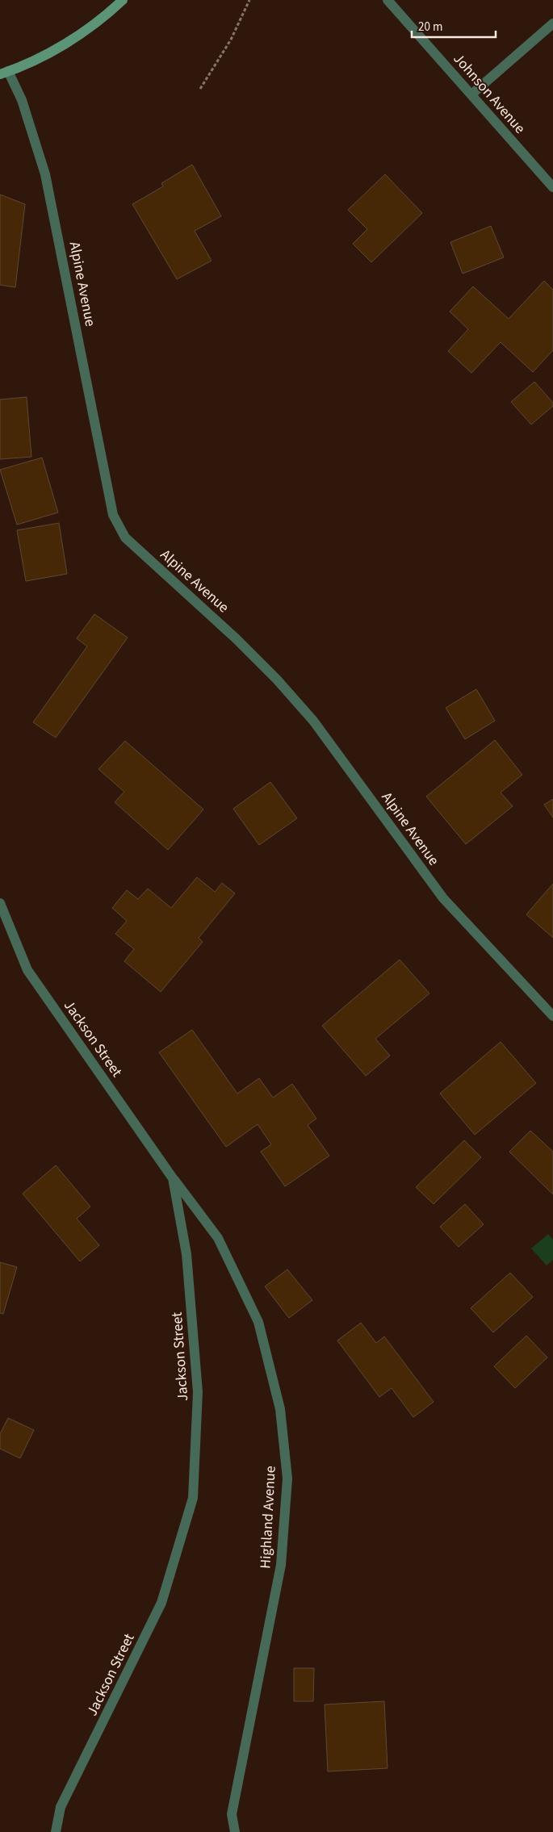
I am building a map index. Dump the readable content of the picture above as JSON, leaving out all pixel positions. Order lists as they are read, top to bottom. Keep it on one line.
{"streets":{"street":["Johnson Avenue","Alpine Avenue","Jackson Street","Highland Avenue"]},"crossings":[["Jackson Street","Highland Avenue"]],"scale_bar":"20 m"}
